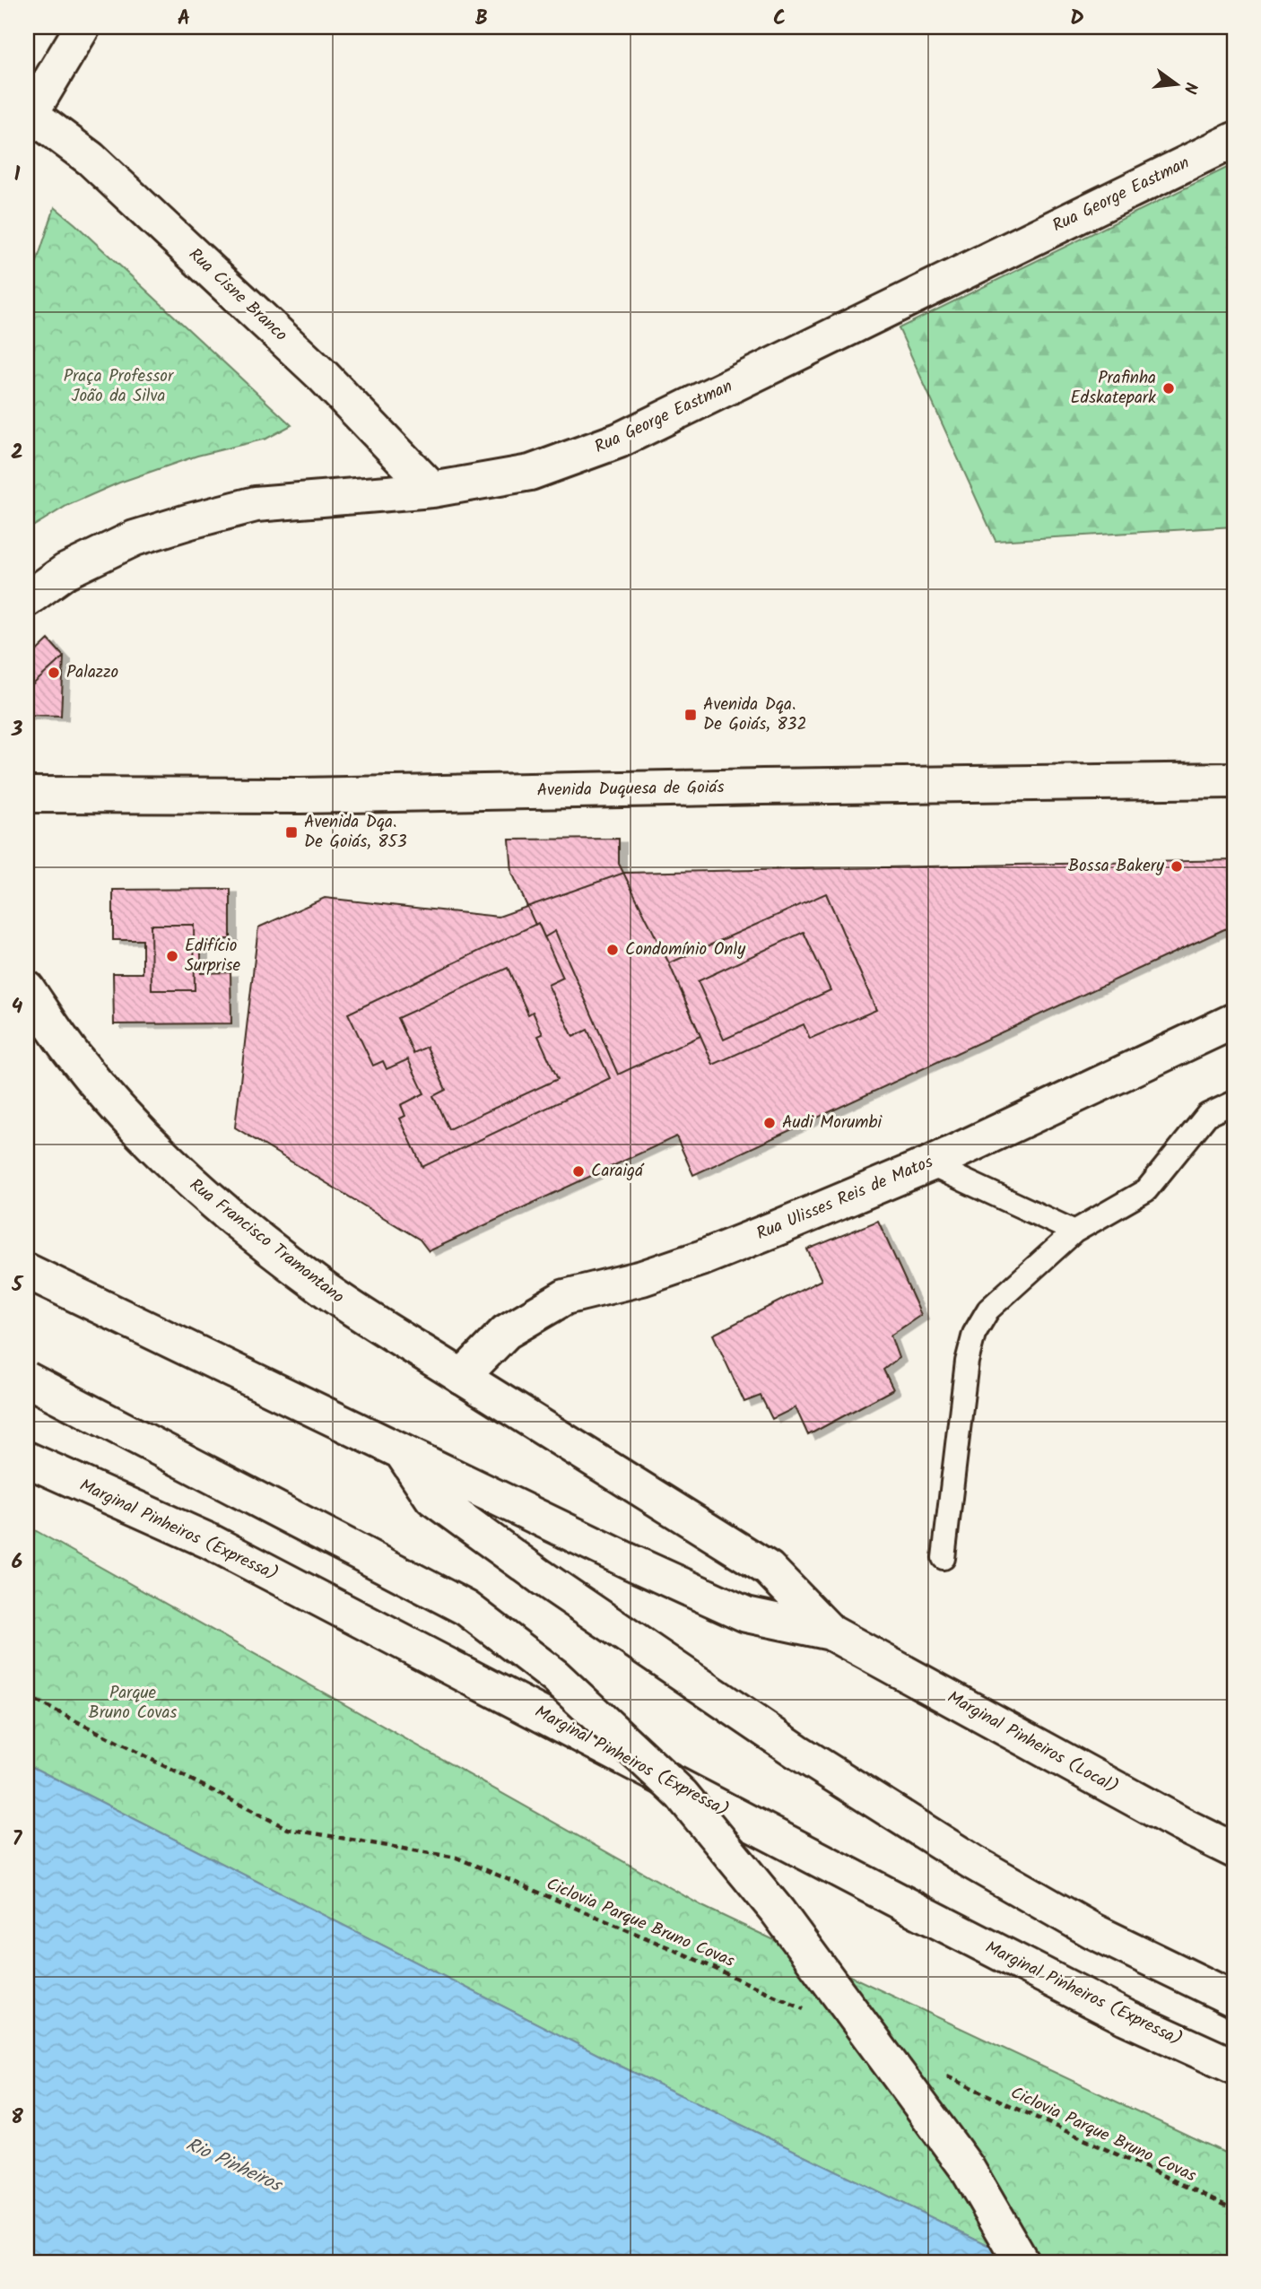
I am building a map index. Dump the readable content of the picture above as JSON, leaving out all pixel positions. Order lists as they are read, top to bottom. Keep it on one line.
{"streets":{"main road":["Rua George Eastman","Rua Cisne Branco","Avenida Duquesa de Goiás","Rua Ulisses Reis de Matos","Rua Francisco Tramontano","Marginal Pinheiros (Expressa)","Marginal Pinheiros (Local)"],"path":["Ciclovia Parque Bruno Covas"]},"crossings":[["Rua George Eastman","Rua Cisne Branco"],["Rua Ulisses Reis de Matos","Rua Francisco Tramontano"],["Rua Francisco Tramontano","Marginal Pinheiros (Local)"]],"water":["Rio Pinheiros"],"parks":["Praça Professor João da Silva","Parque Bruno Covas"],"places":{"other":["Prafinha Edskatepark","Palazzo","Bossa Bakery","Condomínio Only","Edifício Surprise","Audi Morumbi","Caraigá"],"transit":["Avenida Dqa. De Goiás, 832","Avenida Dqa. De Goiás, 853"]},"north":"right","grid":{"columns":["A","B","C","D"],"rows":["1","2","3","4","5","6","7","8"]}}
